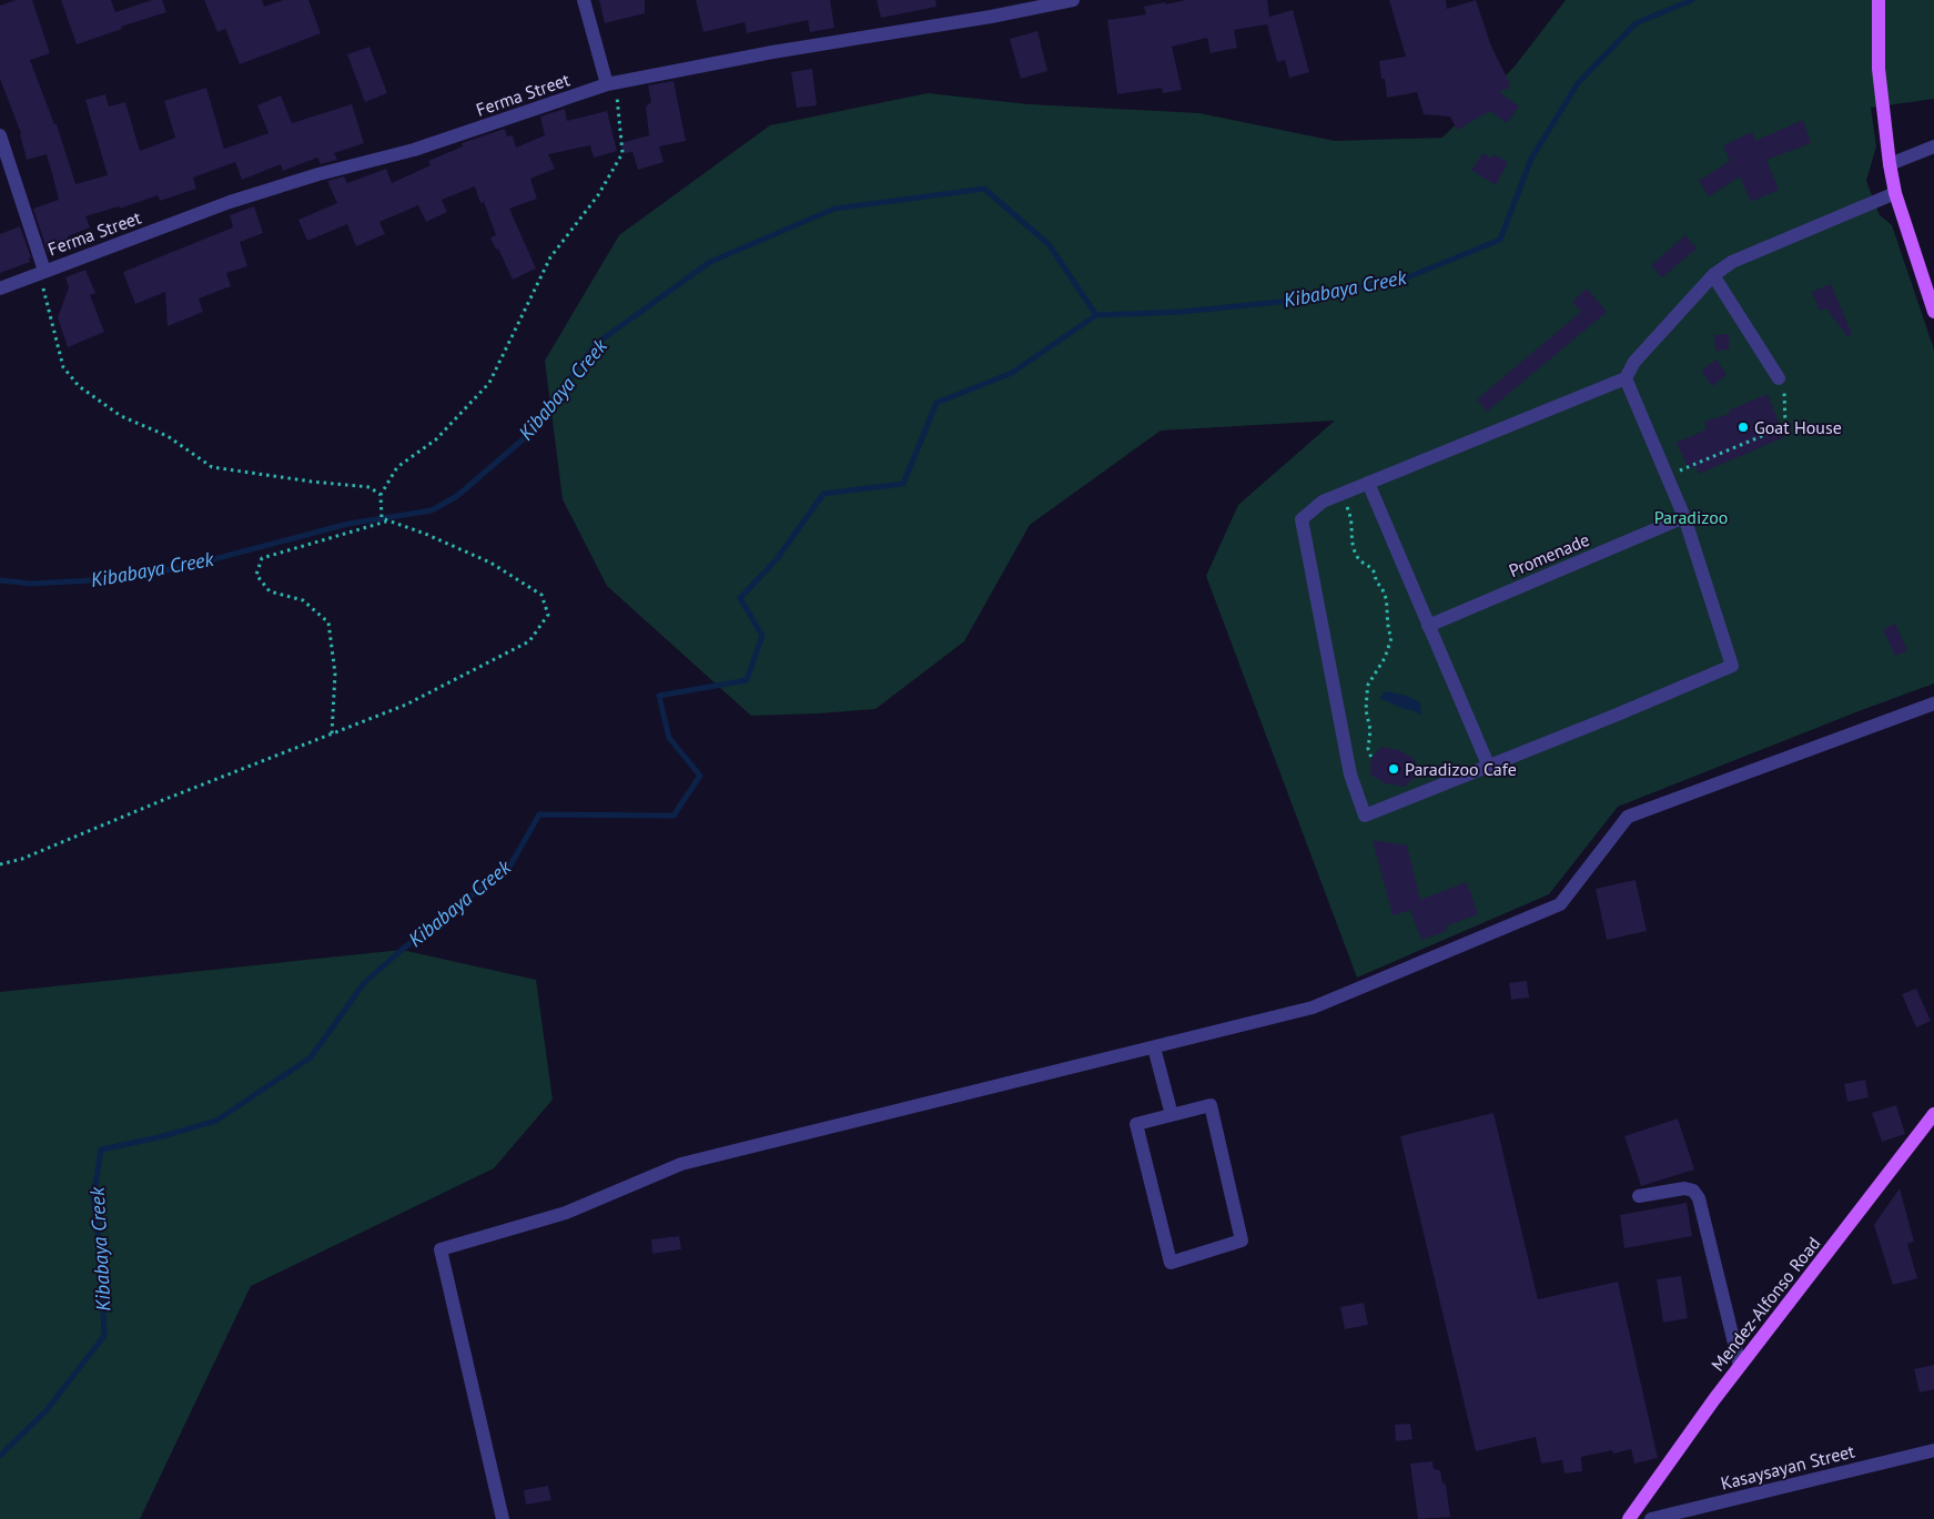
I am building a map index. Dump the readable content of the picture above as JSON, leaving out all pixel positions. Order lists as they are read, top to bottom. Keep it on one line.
{"streets":{"main road":["Mendez-Alfonso Road"],"street":["Ferma Street","Promenade","Kasaysayan Street"]},"water":["Kibabaya Creek"],"parks":["Paradizoo"],"places":["Goat House","Paradizoo Cafe"]}
